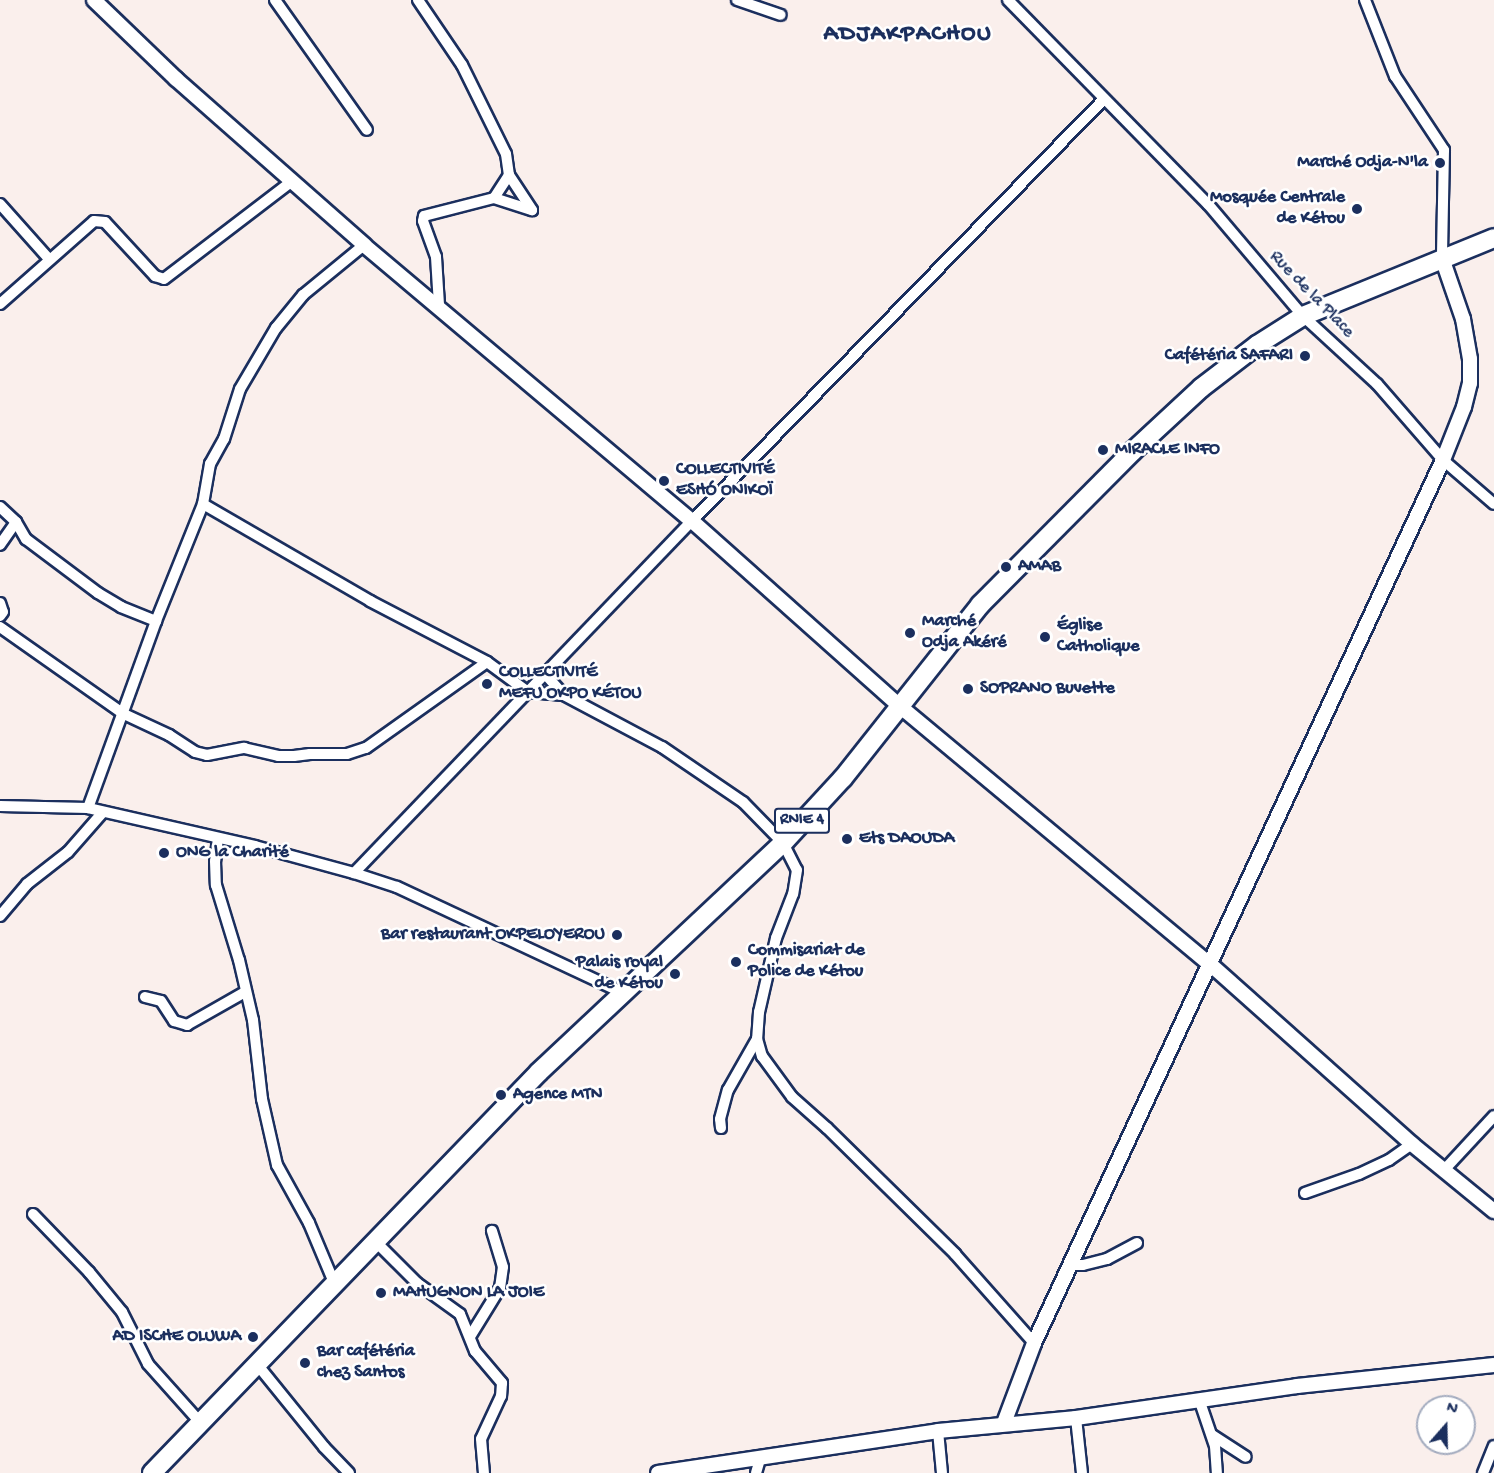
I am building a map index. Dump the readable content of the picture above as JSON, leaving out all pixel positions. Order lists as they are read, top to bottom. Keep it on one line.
{"streets":{"main road":["RNIE 4"],"street":["Rue de la Place"]},"crossings":[["Rue de la Place","RNIE 4"]],"districts":["ADJAKPACHOU"],"places":["Marché Odja-N'la","Mosquée Centrale de Kétou","Cafétéria SAFARI","MIRACLE INFO","COLLECTIVITÉ ESHÓ ONIKOÏ","AMAB","Marché Odja Akéré","Église Catholique","COLLECTIVITÉ MEFU OKPO KÉTOU","SOPRANO Buvette","Ets DAOUDA","ONG la Charité","Bar restaurant OKPELOYEROU","Commisariat de Police de Kétou","Palais royal de Kétou","Agence MTN","MAHUGNON LA JOIE","AD ISCHE OLUWA","Bar cafétéria chez Santos"],"north":"top"}
